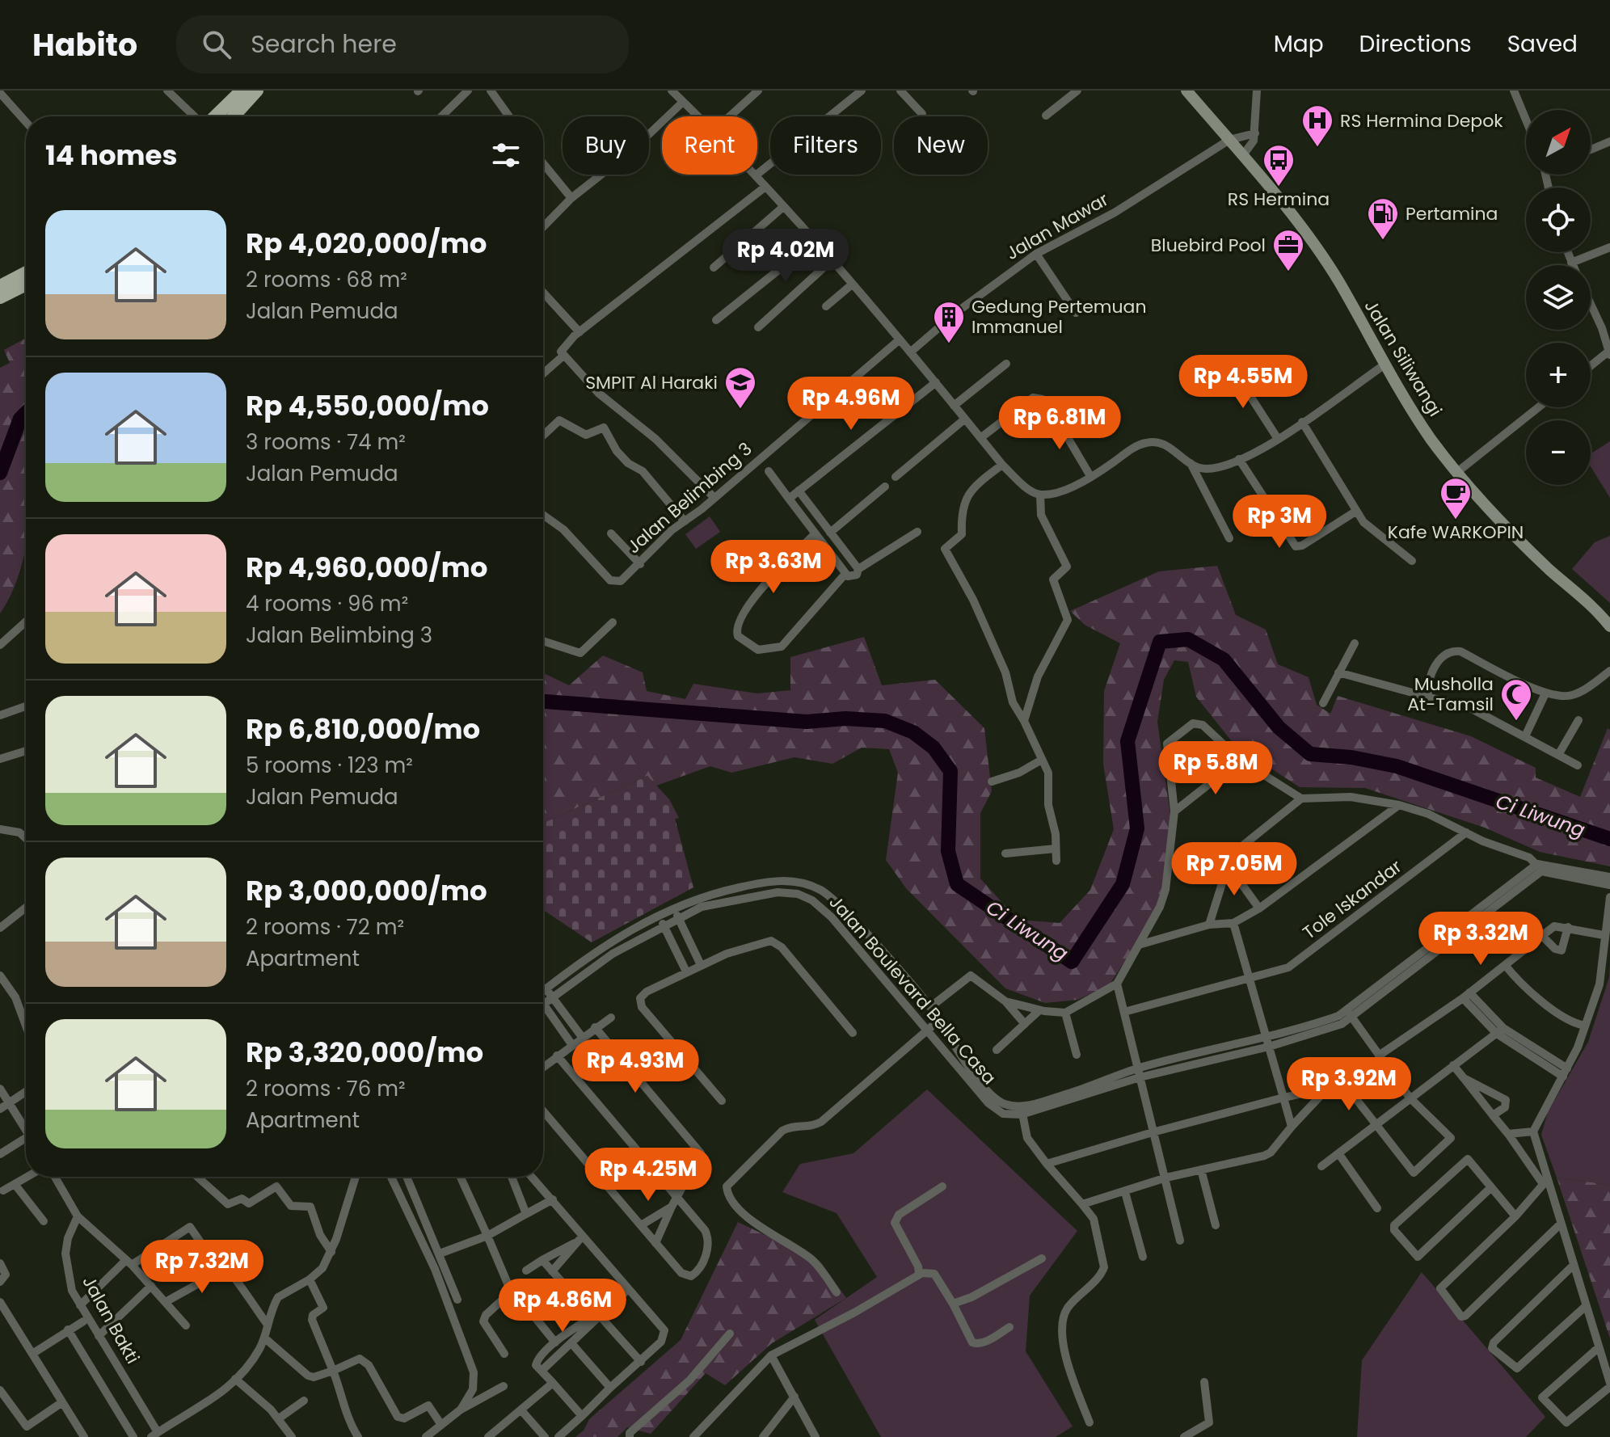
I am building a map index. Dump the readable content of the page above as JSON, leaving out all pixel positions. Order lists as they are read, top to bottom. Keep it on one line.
{"streets":{"main road":["Jalan Siliwangi"],"street":["Jalan Mawar","Jalan Belimbing 3","Tole Iskandar","Jalan Boulevard Bella Casa","Jalan Bakti"]},"crossings":[["Jalan Mawar","Jalan Siliwangi"]],"water":["Ci Liwung"],"places":{"hospital":["RS Hermina Depok"],"bus stop":["RS Hermina"],"fuel station":["Pertamina"],"office":["Bluebird Pool"],"building":["Gedung Pertemuan Immanuel"],"school or university":["SMPIT Al Haraki"],"cafe":["Kafe WARKOPIN"],"mosque":["Musholla At-Tamsil"]},"north":"top right","page":{"header":"Habito","search":"Search here","nav":["Map","Directions","Saved"],"map_buttons":["+","−"],"chip":["Buy","Rent","Filters","New"],"heading":"14 homes","list":[{"name":"Rp 4,020,000/mo","note":"2 rooms · 68 m² · Jalan Pemuda"},{"name":"Rp 4,550,000/mo","note":"3 rooms · 74 m² · Jalan Pemuda"},{"name":"Rp 4,960,000/mo","note":"4 rooms · 96 m² · Jalan Belimbing 3"},{"name":"Rp 6,810,000/mo","note":"5 rooms · 123 m² · Jalan Pemuda"},{"name":"Rp 3,000,000/mo","note":"2 rooms · 72 m² · Apartment"},{"name":"Rp 3,320,000/mo","note":"2 rooms · 76 m² · Apartment"}],"price":["Rp 4.02M","Rp 4.55M","Rp 4.96M","Rp 6.81M","Rp 3M","Rp 3.63M","Rp 5.8M","Rp 7.05M","Rp 3.32M","Rp 4.93M","Rp 3.92M","Rp 4.25M","Rp 7.32M","Rp 4.86M"]}}
